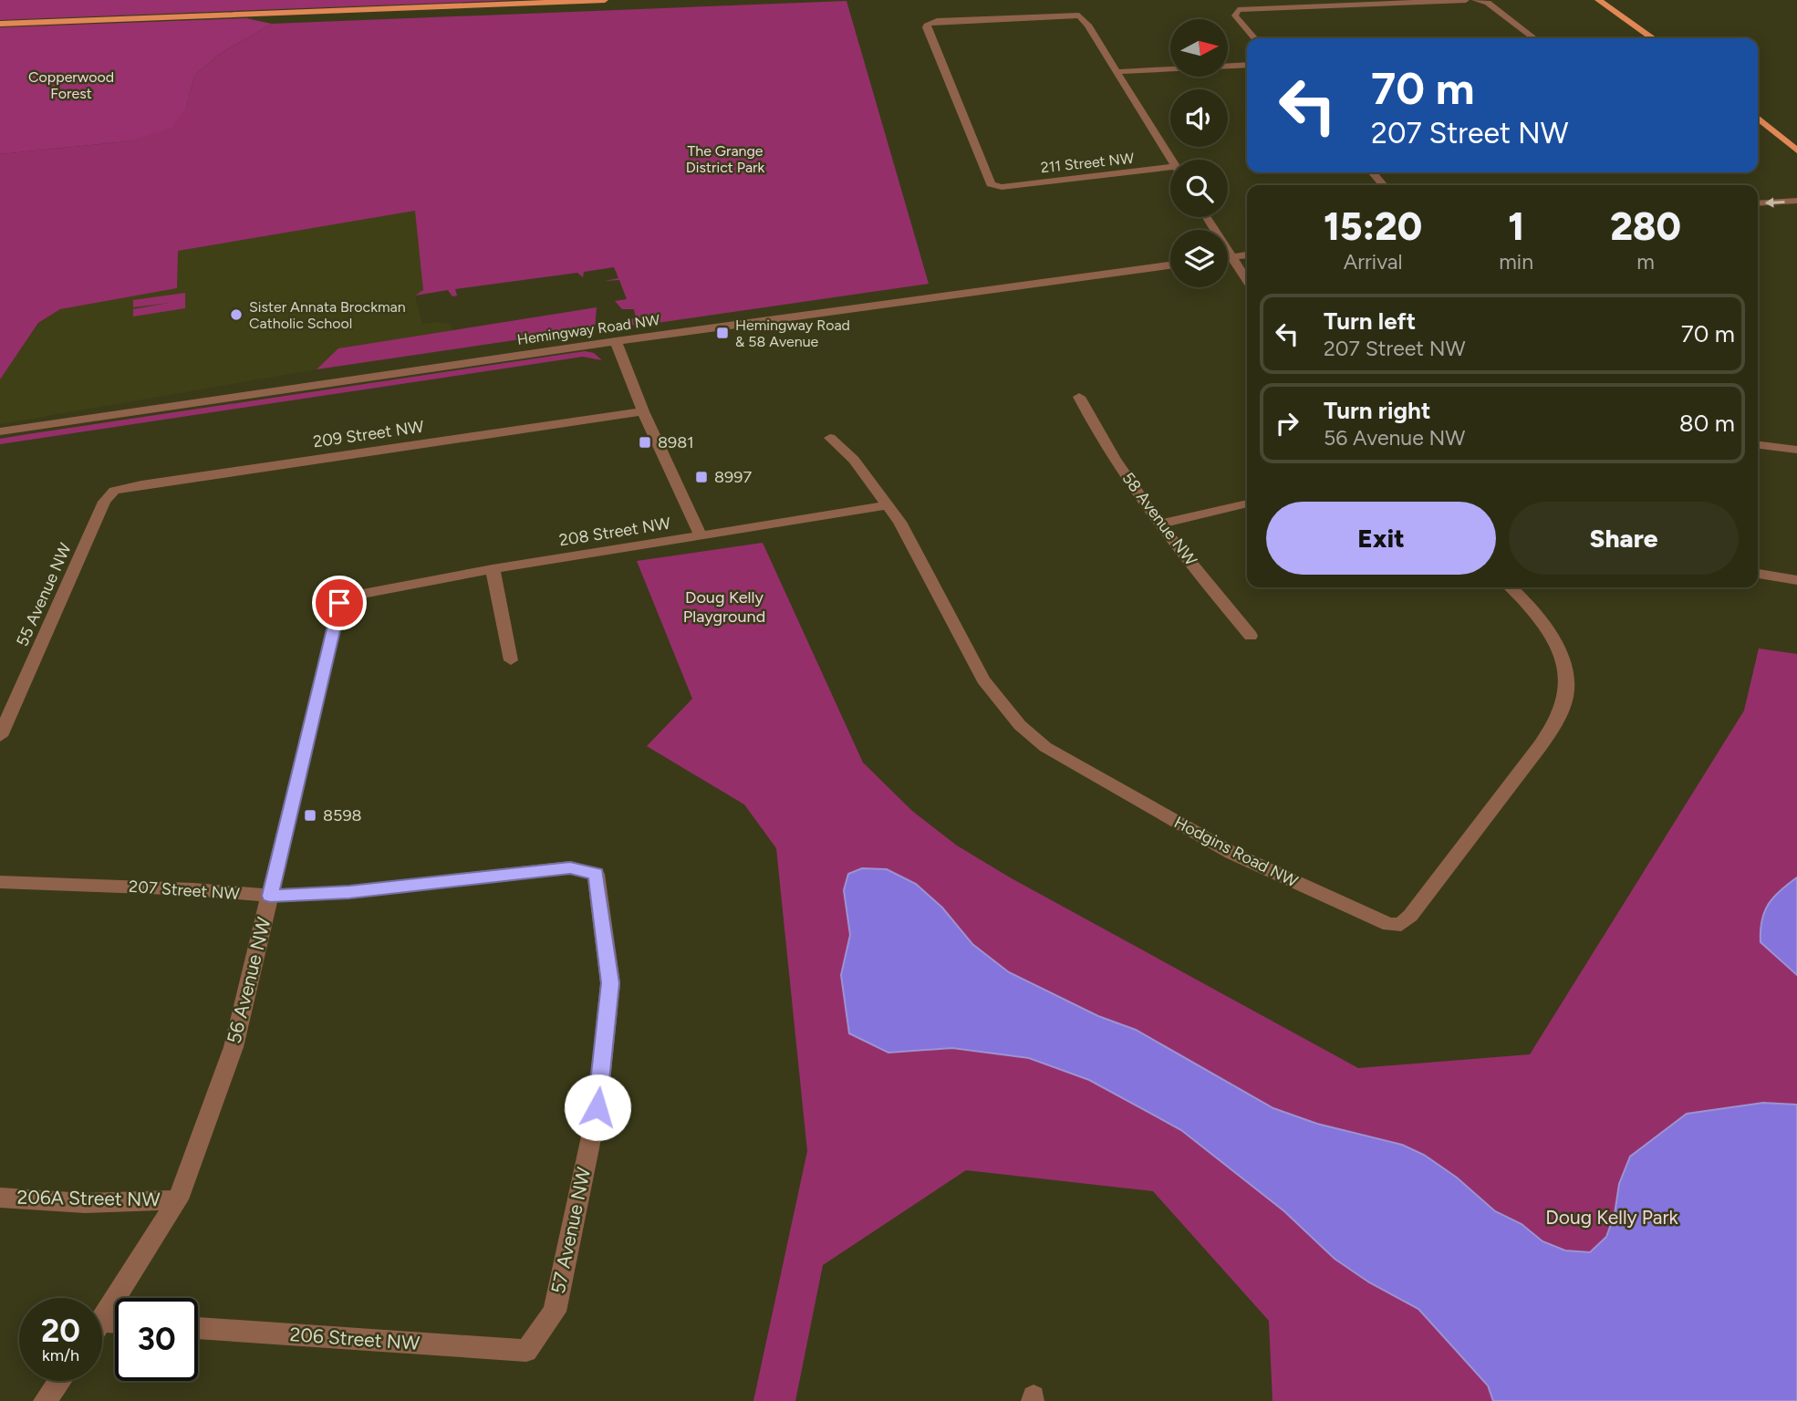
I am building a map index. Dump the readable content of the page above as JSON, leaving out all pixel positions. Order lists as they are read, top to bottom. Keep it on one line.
{"streets":{"street":["211 Street NW","Hemingway Road NW","209 Street NW","58 Avenue NW","208 Street NW","55 Avenue NW","Hodgins Road NW","207 Street NW","56 Avenue NW","206A Street NW","57 Avenue NW","206 Street NW"]},"crossings":[["209 Street NW","55 Avenue NW"],["208 Street NW","Hodgins Road NW"],["208 Street NW","56 Avenue NW"],["207 Street NW","56 Avenue NW"],["207 Street NW","57 Avenue NW"],["56 Avenue NW","206A Street NW"],["57 Avenue NW","206 Street NW"]],"parks":["Copperwood Forest","The Grange District Park","Doug Kelly Playground","Doug Kelly Park"],"places":{"other":["Sister Annata Brockman Catholic School"],"transit":["Hemingway Road & 58 Avenue","8981","8997","8598"]},"north":"right","page":{"turn":["70 m","207 Street NW"],"eta":["15:20","Arrival","1","min","280","m"],"list":[{"name":"Turn left","note":"207 Street NW","value":"70 m"},{"name":"Turn right","note":"56 Avenue NW","value":"80 m"}],"buttons":["Exit","Share"],"speed":"20 km/h","limit":"30"}}
